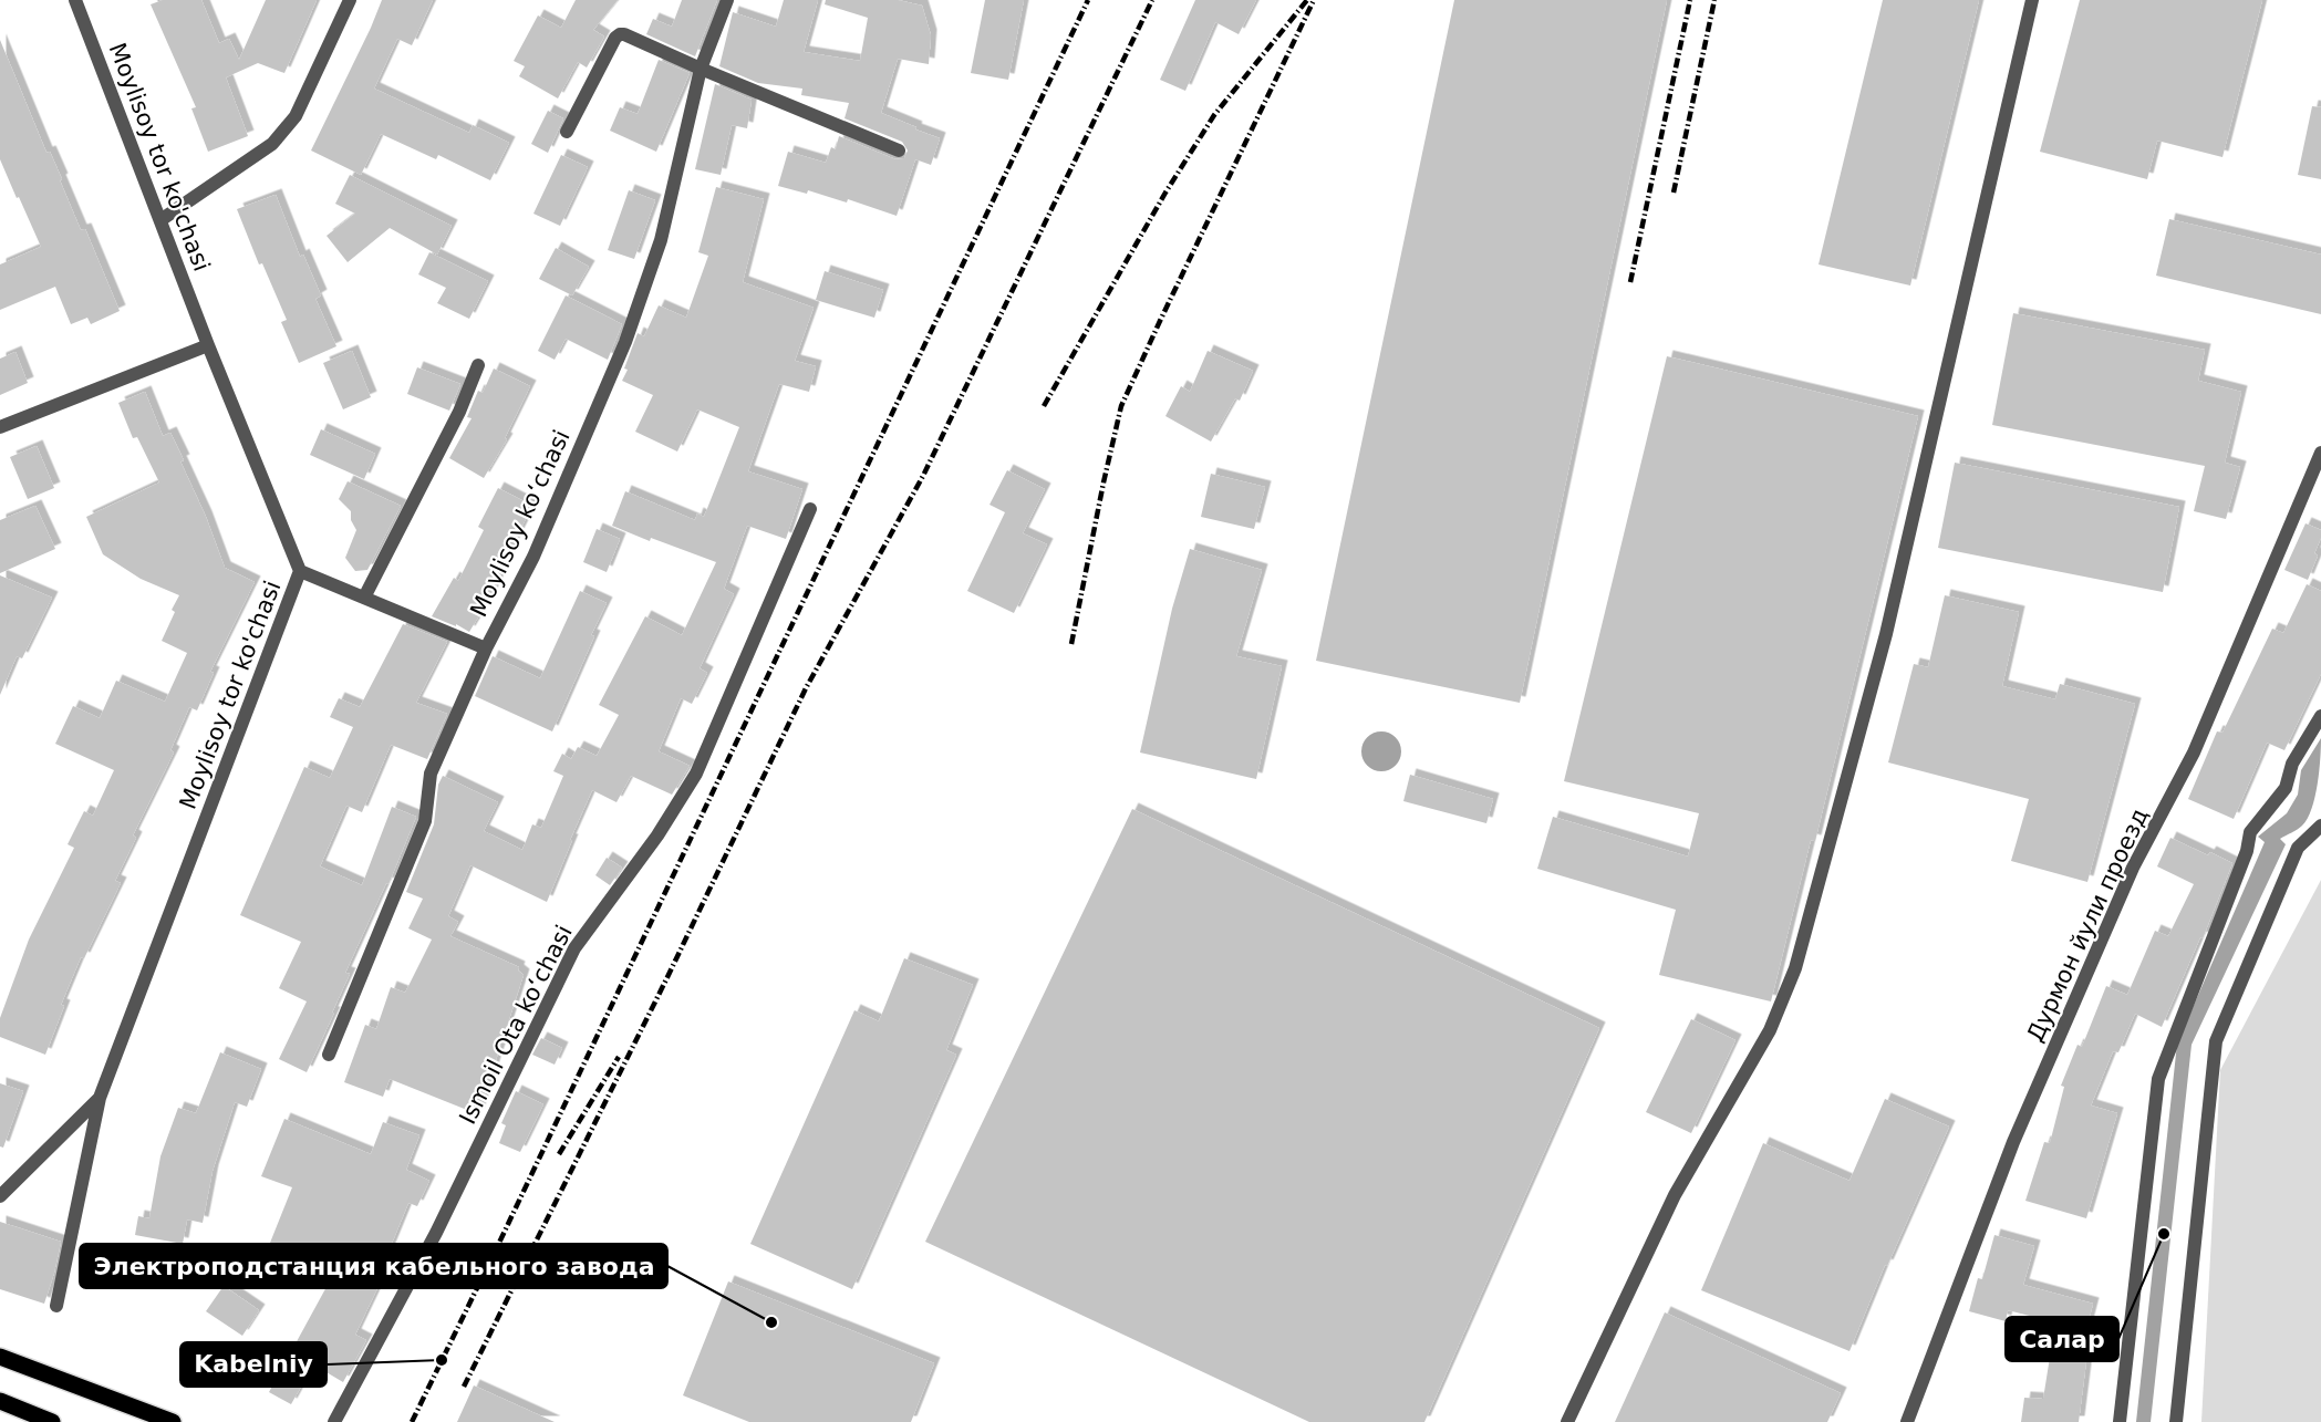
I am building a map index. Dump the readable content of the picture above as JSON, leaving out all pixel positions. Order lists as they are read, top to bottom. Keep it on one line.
{"streets":{"street":["Moylisoy tor ko'chasi","Moylisoy koʻchasi","Дурмон йули проезд","Ismoil Ota koʻchasi"]},"places":["Салар","Электроподстанция кабельного завода","Kabelniy"]}
